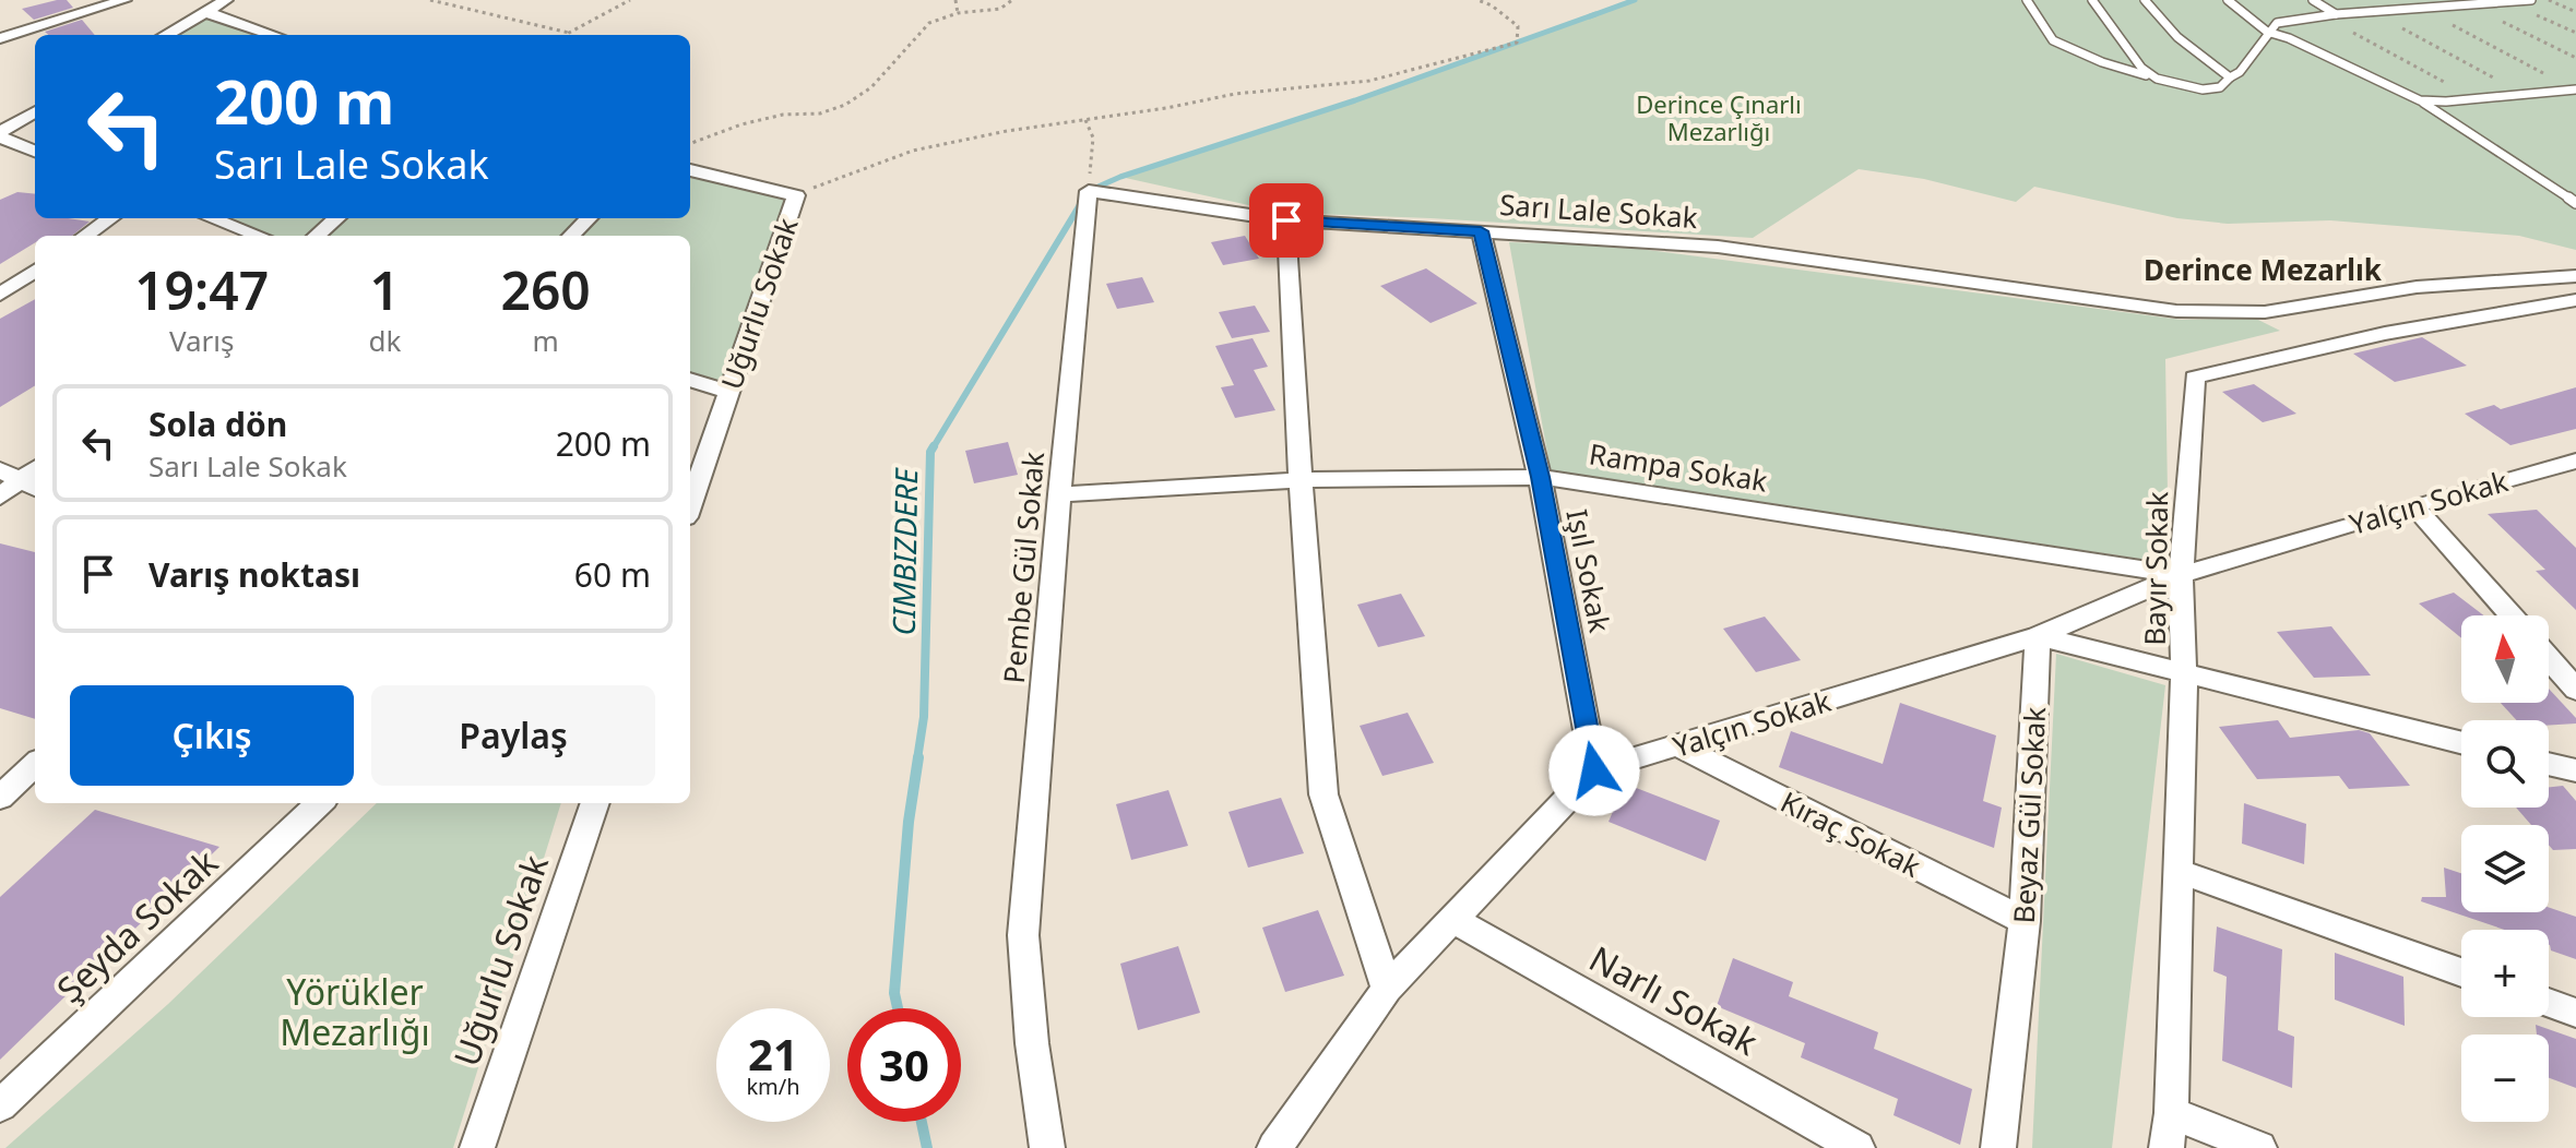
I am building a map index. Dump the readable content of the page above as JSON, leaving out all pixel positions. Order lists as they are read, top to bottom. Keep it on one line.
{"streets":{"street":["Sarı Lale Sokak","Uğurlu Sokak","Rampa Sokak","Yalçın Sokak","Pembe Gül Sokak","Bayır Sokak","Işıl Sokak","Beyaz Gül Sokak","Kıraç Sokak","Şeyda Sokak","Narlı Sokak"]},"crossings":[["Sarı Lale Sokak","Işıl Sokak"],["Rampa Sokak","Yalçın Sokak"],["Rampa Sokak","Pembe Gül Sokak"],["Rampa Sokak","Bayır Sokak"],["Rampa Sokak","Işıl Sokak"],["Yalçın Sokak","Bayır Sokak"],["Yalçın Sokak","Işıl Sokak"],["Yalçın Sokak","Beyaz Gül Sokak"],["Yalçın Sokak","Kıraç Sokak"],["Yalçın Sokak","Narlı Sokak"],["Beyaz Gül Sokak","Kıraç Sokak"]],"districts":["Derince Mezarlık"],"water":["CIMBIZDERE"],"parks":["Derince Çınarlı Mezarlığı","Yörükler Mezarlığı"],"north":"top","page":{"turn":["200 m","Sarı Lale Sokak"],"eta":["19:47","Varış","1","dk","260","m"],"list":[{"name":"Sola dön","note":"Sarı Lale Sokak","value":"200 m"},{"name":"Varış noktası","value":"60 m"}],"map_buttons":["+","−"],"buttons":["Çıkış","Paylaş"],"speed":"21 km/h","limit":"30"}}
